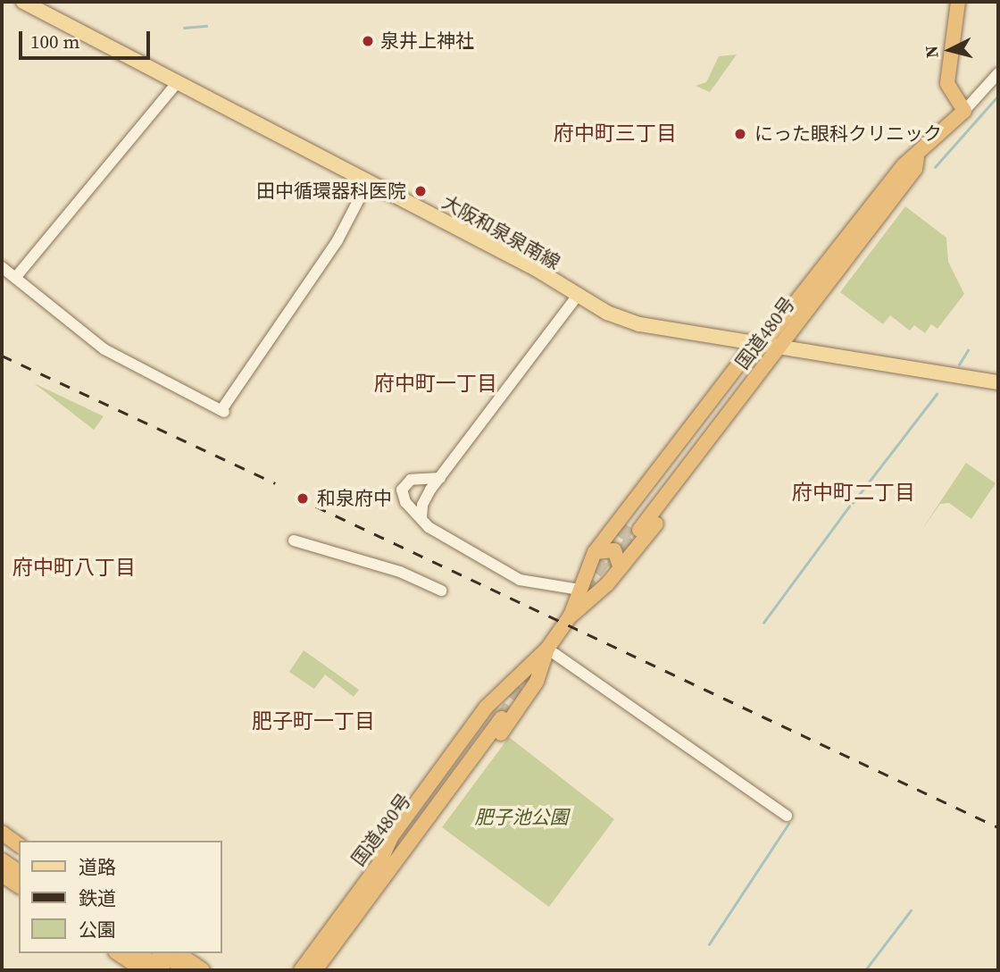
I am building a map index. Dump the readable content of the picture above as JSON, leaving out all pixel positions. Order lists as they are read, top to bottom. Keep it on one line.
{"streets":{"highway":["国道480号"],"main road":["大阪和泉泉南線"]},"crossings":[["大阪和泉泉南線","国道480号"]],"districts":["府中町三丁目","府中町一丁目","府中町二丁目","府中町八丁目","肥子町一丁目"],"parks":["肥子池公園"],"places":["泉井上神社","にった眼科クリニック","田中循環器科医院","和泉府中"],"legend":["道路","鉄道","公園"],"scale_bar":"100 m","north":"left"}
